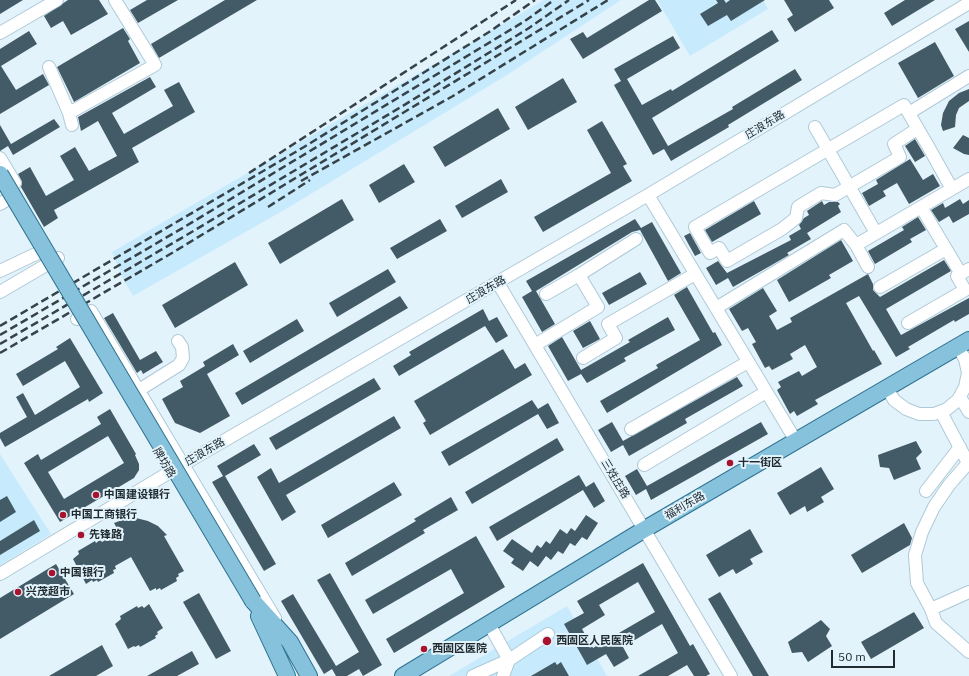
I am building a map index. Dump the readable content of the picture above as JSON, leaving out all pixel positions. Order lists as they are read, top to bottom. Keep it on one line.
{"streets":{"main road":["牌坊路","福利东路"],"street":["庄浪东路","三姓庄路"]},"crossings":[["庄浪东路","牌坊路"],["庄浪东路","三姓庄路"],["三姓庄路","福利东路"]],"places":["十一街区","中国建设银行","中国工商银行","先锋路","中国银行","兴茂超市","西固区人民医院","西固区医院"],"scale_bar":"50 m"}
